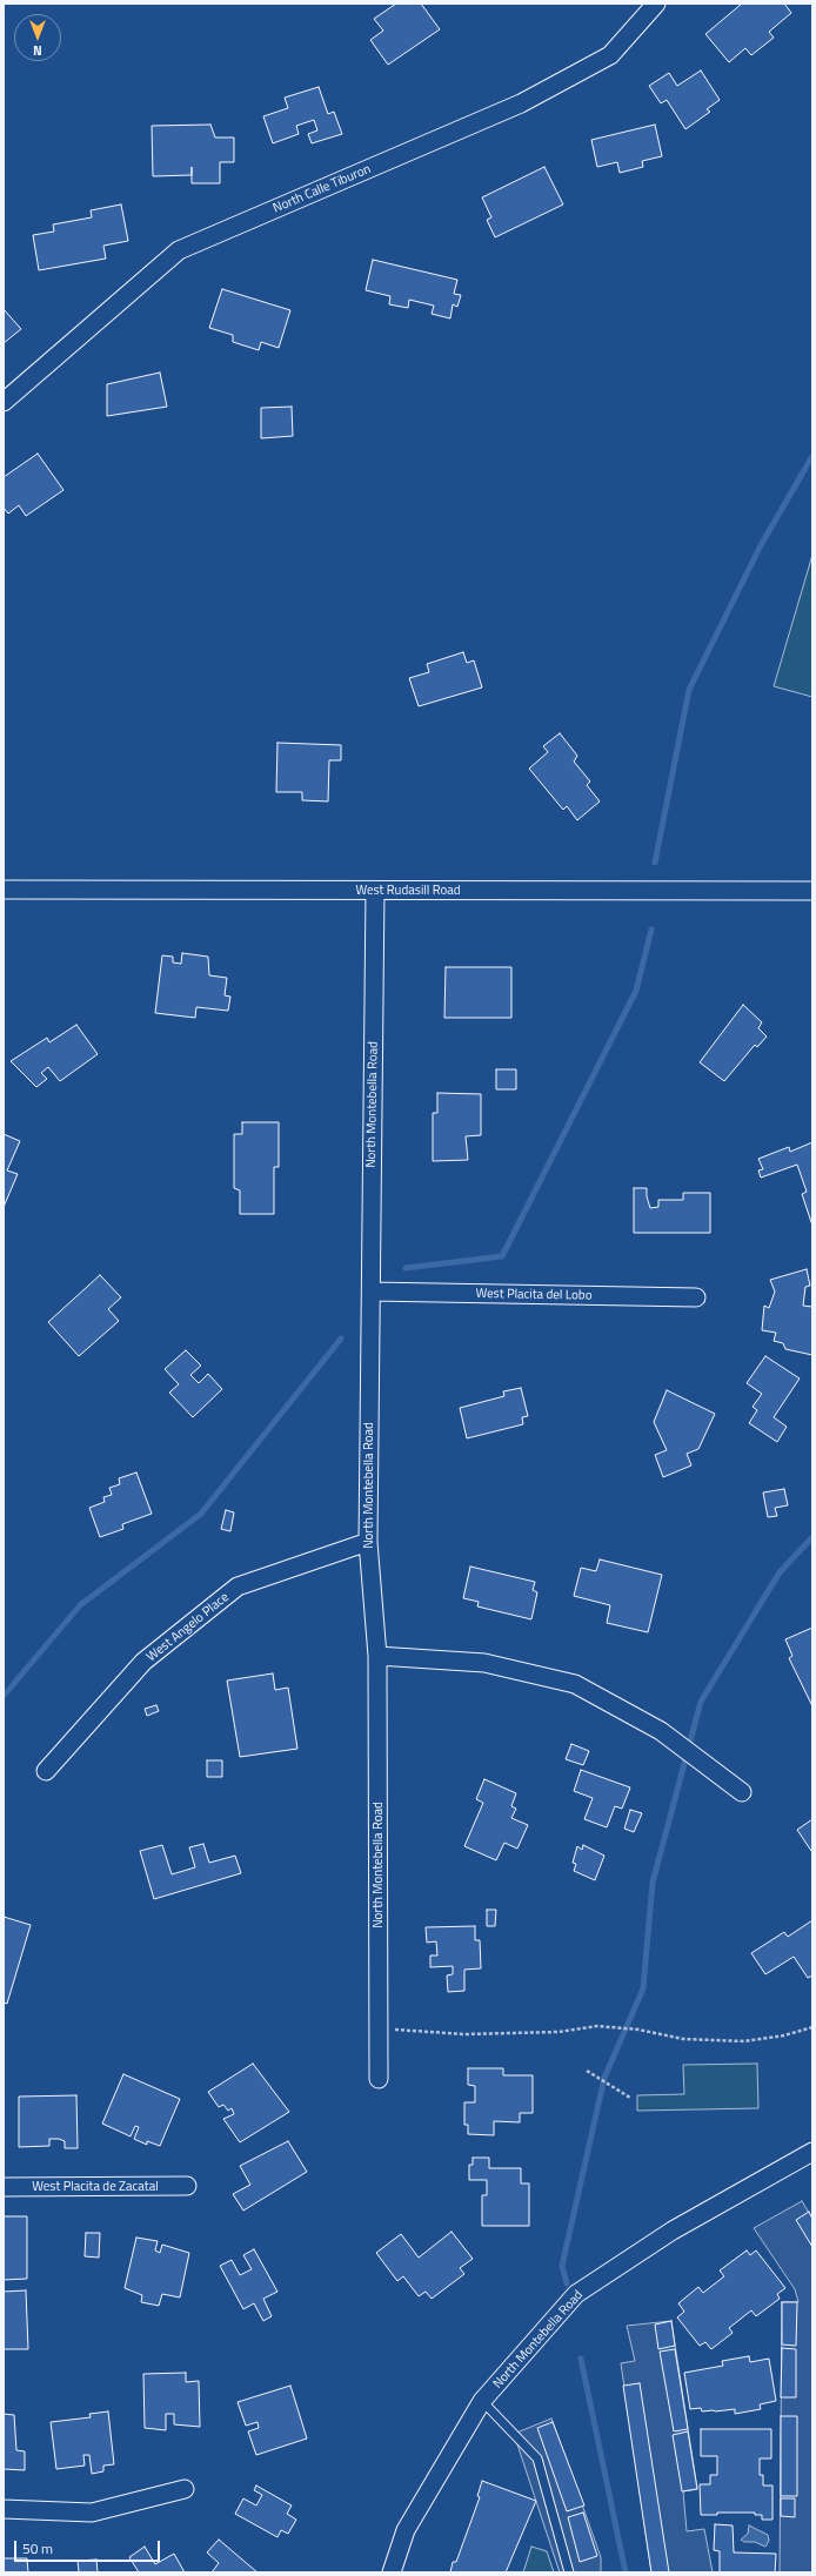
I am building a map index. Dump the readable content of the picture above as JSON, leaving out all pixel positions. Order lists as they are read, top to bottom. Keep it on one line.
{"streets":{"street":["North Calle Tiburon","West Rudasill Road","North Montebella Road","West Placita del Lobo","West Angelo Place","West Placita de Zacatal"]},"crossings":[["West Rudasill Road","North Montebella Road"],["North Montebella Road","West Placita del Lobo"],["North Montebella Road","West Angelo Place"]],"scale_bar":"50 m","north":"bottom"}
